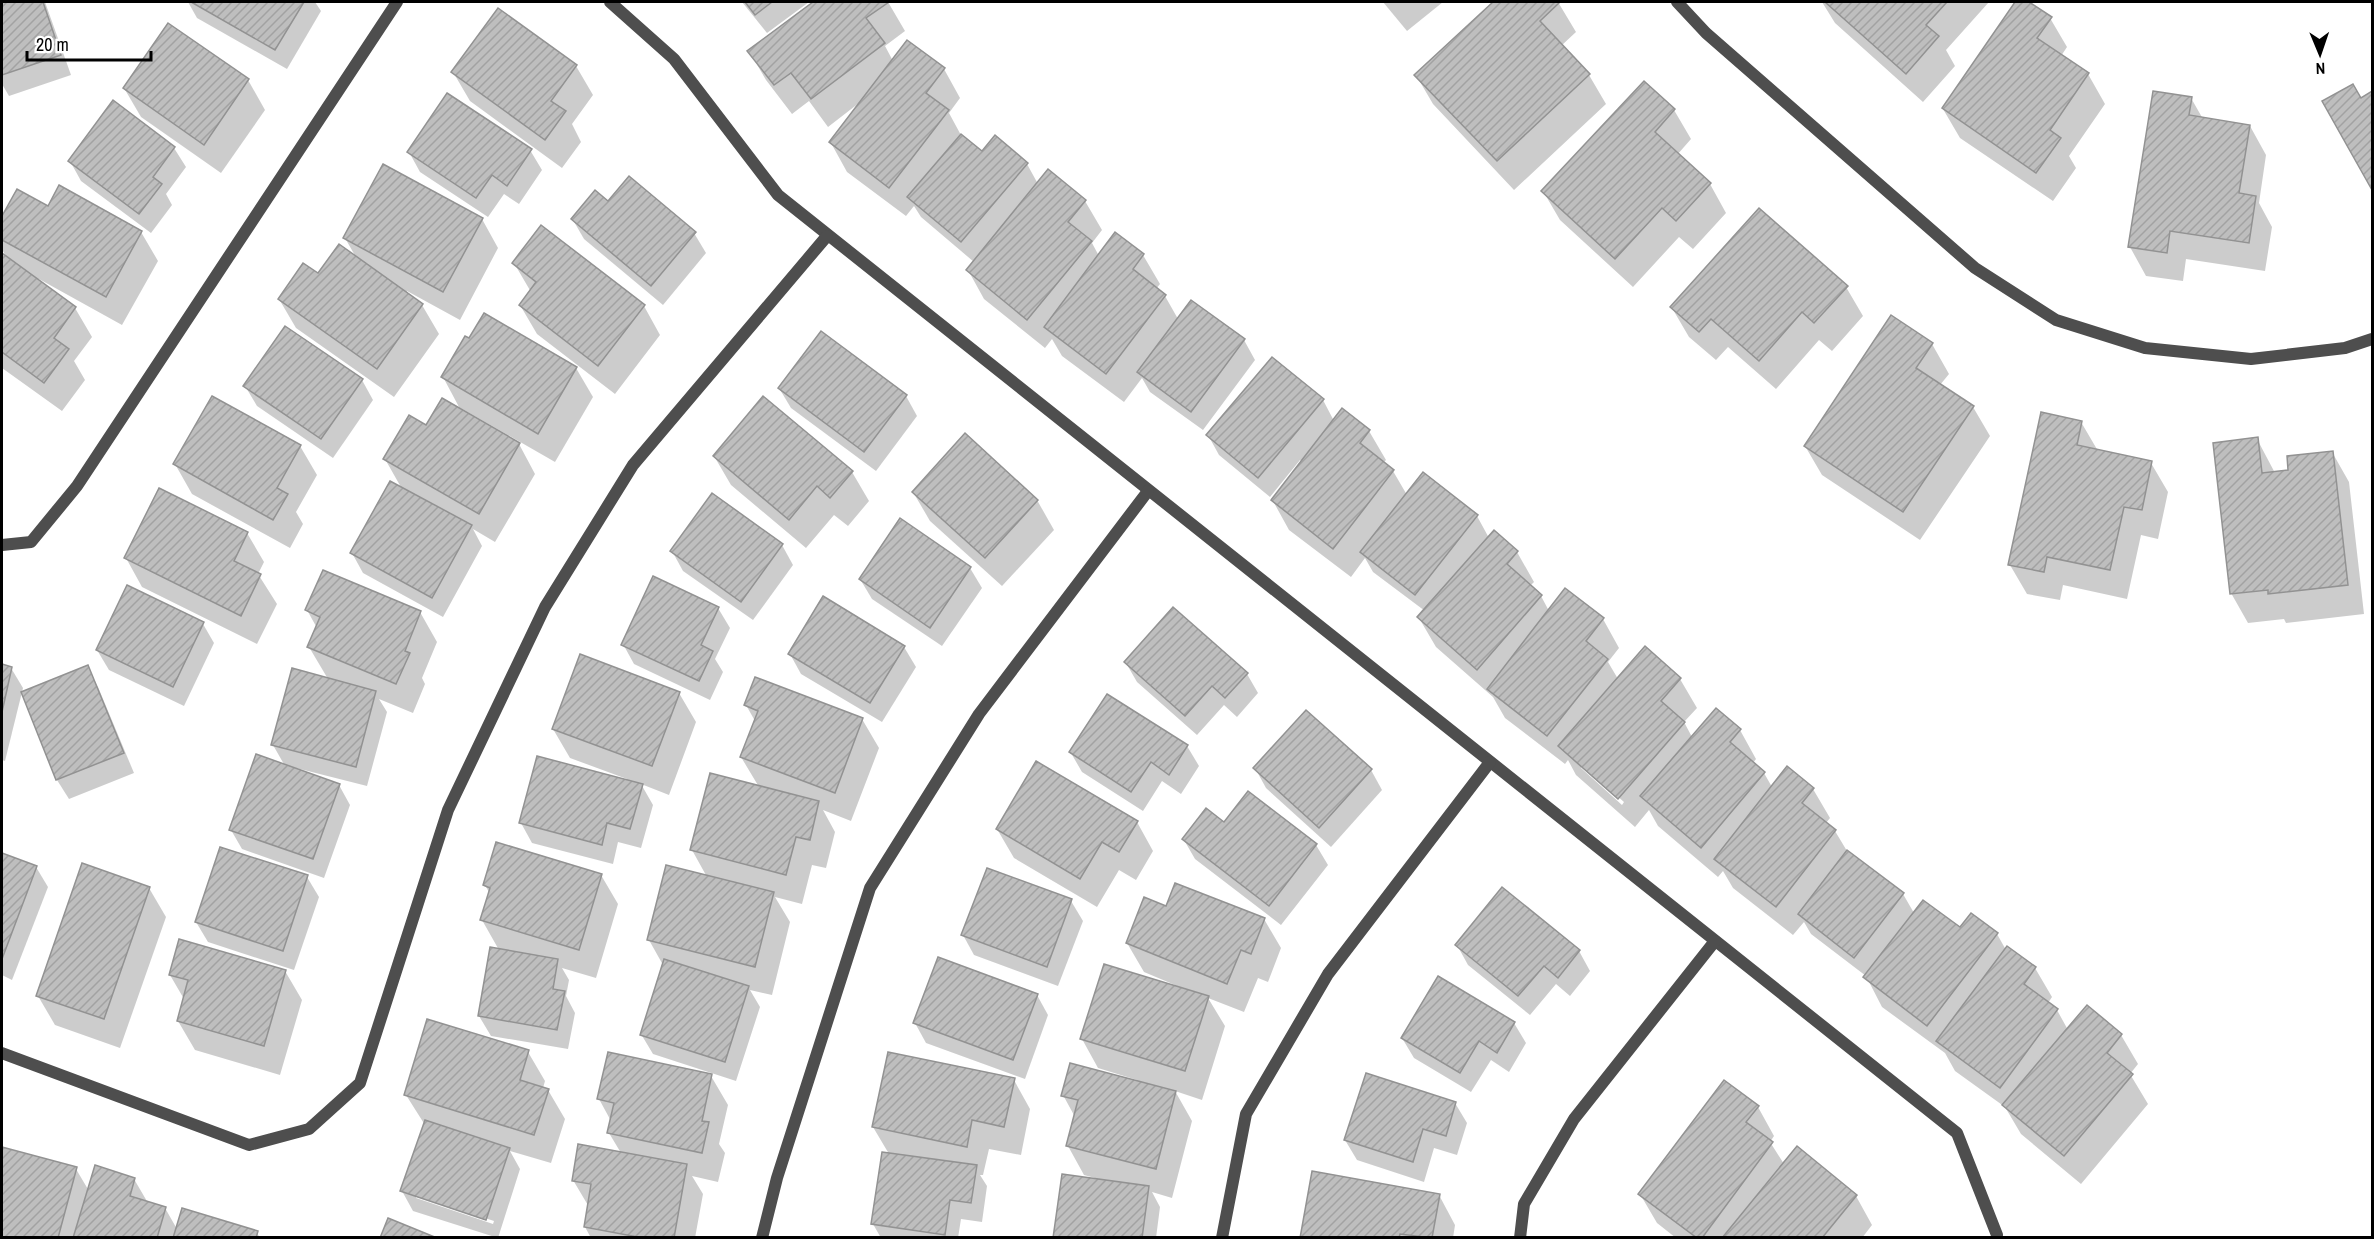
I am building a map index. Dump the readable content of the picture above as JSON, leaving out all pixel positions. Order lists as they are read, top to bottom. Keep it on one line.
{"scale_bar":"20 m","north":"bottom"}
